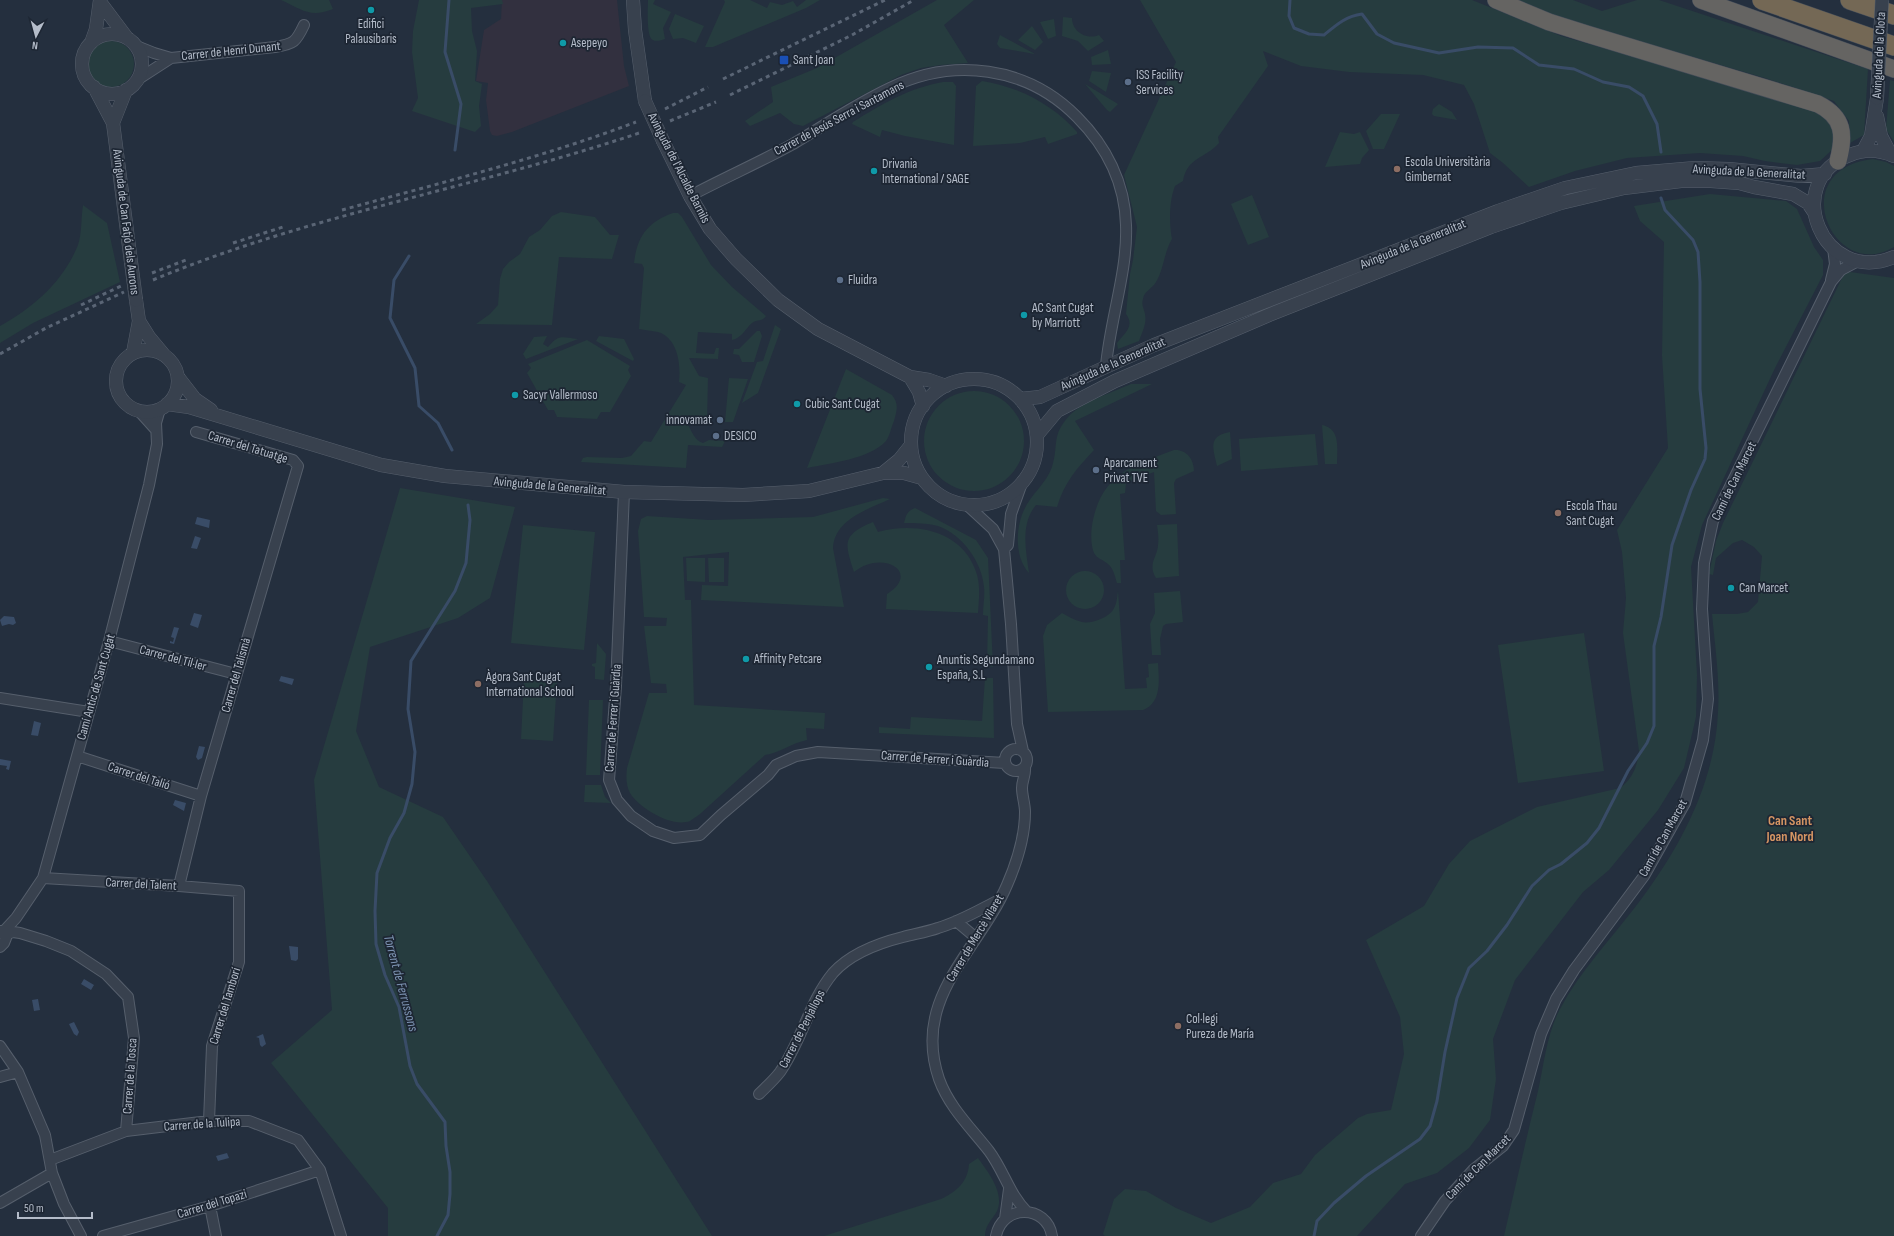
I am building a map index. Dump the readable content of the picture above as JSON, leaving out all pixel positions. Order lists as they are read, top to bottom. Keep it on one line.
{"streets":{"street":["Carrer de Henri Dunant","Avinguda de la Clota","Carrer de Jesús Serra i Santamans","Avinguda de l'Alcalde Barnils","Avinguda de la Generalitat","Avinguda de Can Fatjó dels Aurons","Carrer del Tatuatge","Camí de Can Marcet","Carrer del Til·ler","Carrer del Talismà","Camí Antic de Sant Cugat","Carrer de Ferrer i Guàrdia","Carrer del Talió","Carrer del Talent","Carrer de Mercè Vilaret","Carrer del Tamborí","Carrer de Penjallops","Carrer de la Tosca","Carrer de la Tulipa","Carrer del Topazi"]},"crossings":[["Carrer de Henri Dunant","Avinguda de Can Fatjó dels Aurons"],["Carrer de Jesús Serra i Santamans","Avinguda de l'Alcalde Barnils"],["Carrer de Jesús Serra i Santamans","Avinguda de la Generalitat"],["Avinguda de l'Alcalde Barnils","Avinguda de la Generalitat"],["Avinguda de la Generalitat","Avinguda de Can Fatjó dels Aurons"],["Avinguda de la Generalitat","Camí Antic de Sant Cugat"],["Avinguda de la Generalitat","Carrer de Ferrer i Guàrdia"],["Avinguda de Can Fatjó dels Aurons","Camí Antic de Sant Cugat"],["Carrer del Tatuatge","Carrer del Talismà"],["Carrer del Til·ler","Carrer del Talismà"],["Carrer del Til·ler","Camí Antic de Sant Cugat"],["Carrer del Talismà","Carrer del Talió"],["Carrer del Talismà","Carrer del Talent"],["Camí Antic de Sant Cugat","Carrer del Talió"],["Camí Antic de Sant Cugat","Carrer del Talent"],["Camí Antic de Sant Cugat","Carrer de la Tosca"],["Carrer de Ferrer i Guàrdia","Carrer de Mercè Vilaret"],["Carrer del Talent","Carrer del Tamborí"],["Carrer de Mercè Vilaret","Carrer de Penjallops"],["Carrer del Tamborí","Carrer de la Tulipa"],["Carrer de la Tosca","Carrer de la Tulipa"],["Carrer de la Tulipa","Carrer del Topazi"]],"districts":["Can Sant Joan Nord"],"water":["Torrent de Ferrussons"],"places":{"other":["Edifici Palausibaris","Asepeyo","ISS Facility Services","Escola Universitària Gimbernat","Drivania International / SAGE","Fluidra","AC Sant Cugat by Marriott","Sacyr Vallermoso","Cubic Sant Cugat","innovamat","DESICO","Aparcament Privat TVE","Escola Thau Sant Cugat","Can Marcet","Affinity Petcare","Anuntis Segundamano España, S.L","Àgora Sant Cugat International School","Col·legi Pureza de María"],"transit":["Sant Joan"]},"scale_bar":"50 m","north":"bottom"}
